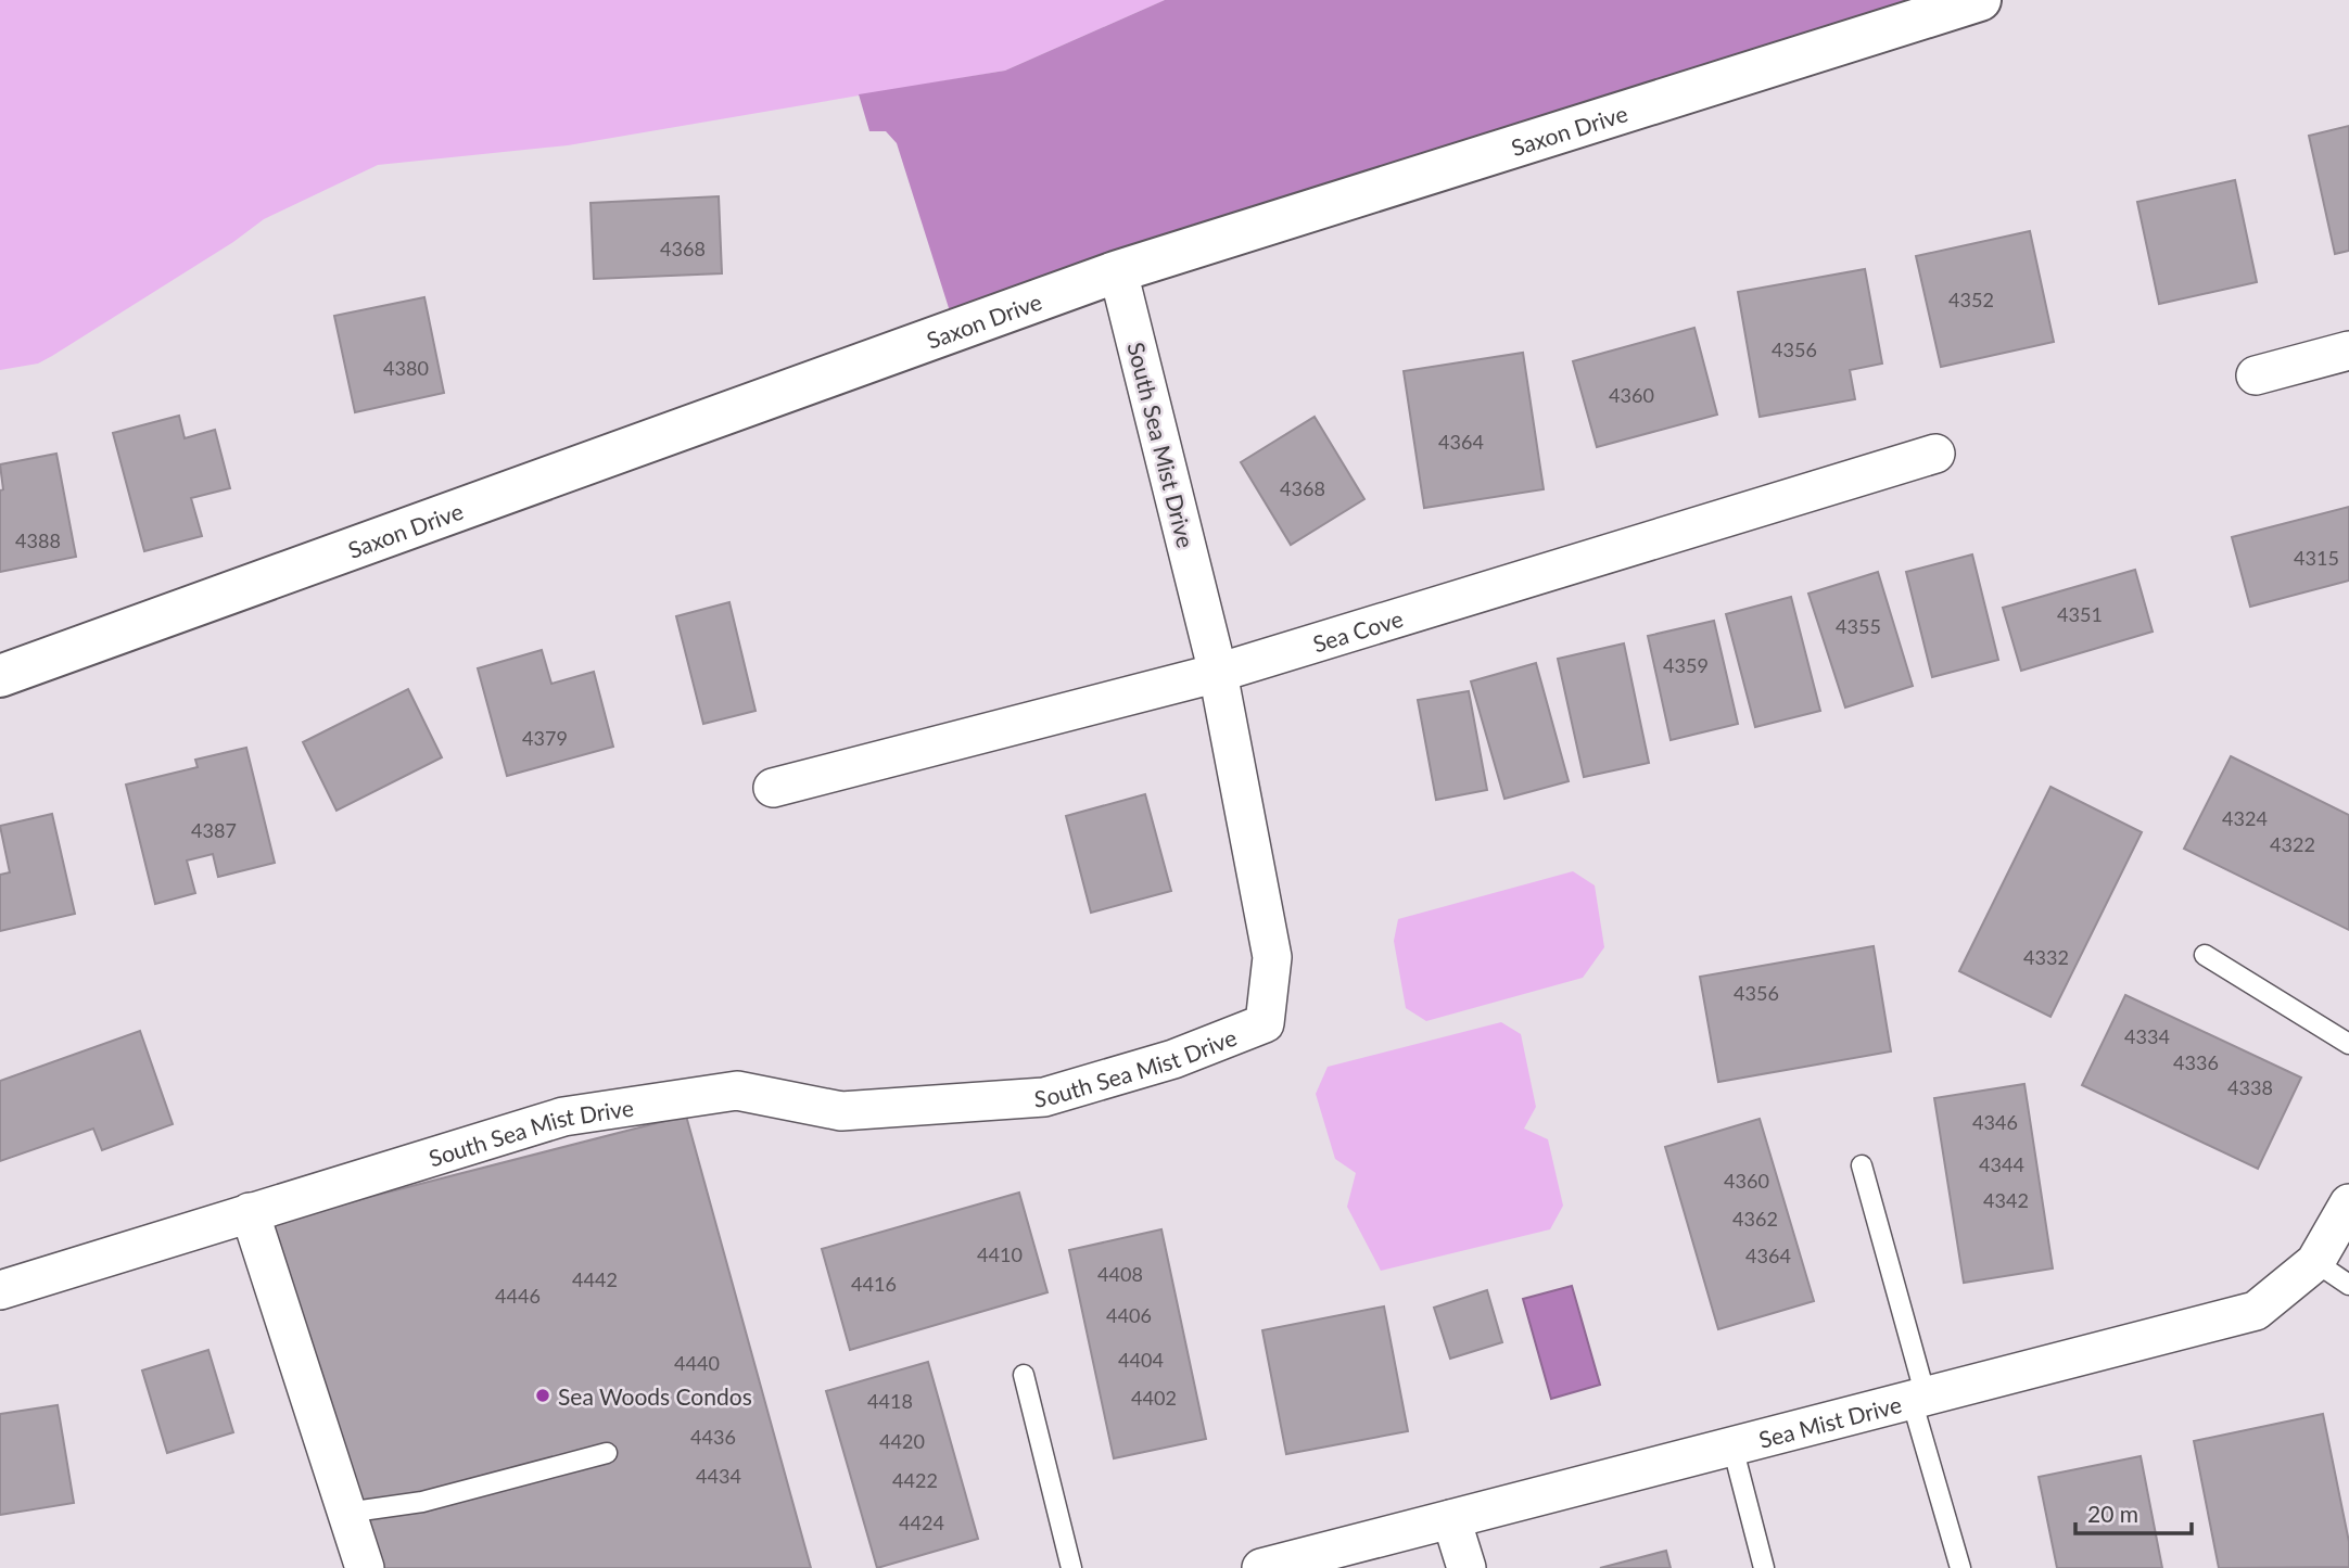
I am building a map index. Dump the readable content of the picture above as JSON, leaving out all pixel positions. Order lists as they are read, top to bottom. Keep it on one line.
{"streets":{"street":["Saxon Drive","South Sea Mist Drive","Sea Cove","Sea Mist Drive"]},"crossings":[["Saxon Drive","South Sea Mist Drive"],["South Sea Mist Drive","Sea Cove"]],"places":["Sea Woods Condos"],"house_numbers":["4368","4352","4356","4380","4360","4364","4368","4388","4315","4351","4355","4359","4379","4324","4387","4322","4332","4356","4334","4336","4338","4346","4344","4360","4342","4362","4410","4364","4408","4442","4416","4446","4406","4404","4440","4402","4418","4436","4420","4434","4422","4424"],"scale_bar":"20 m"}
